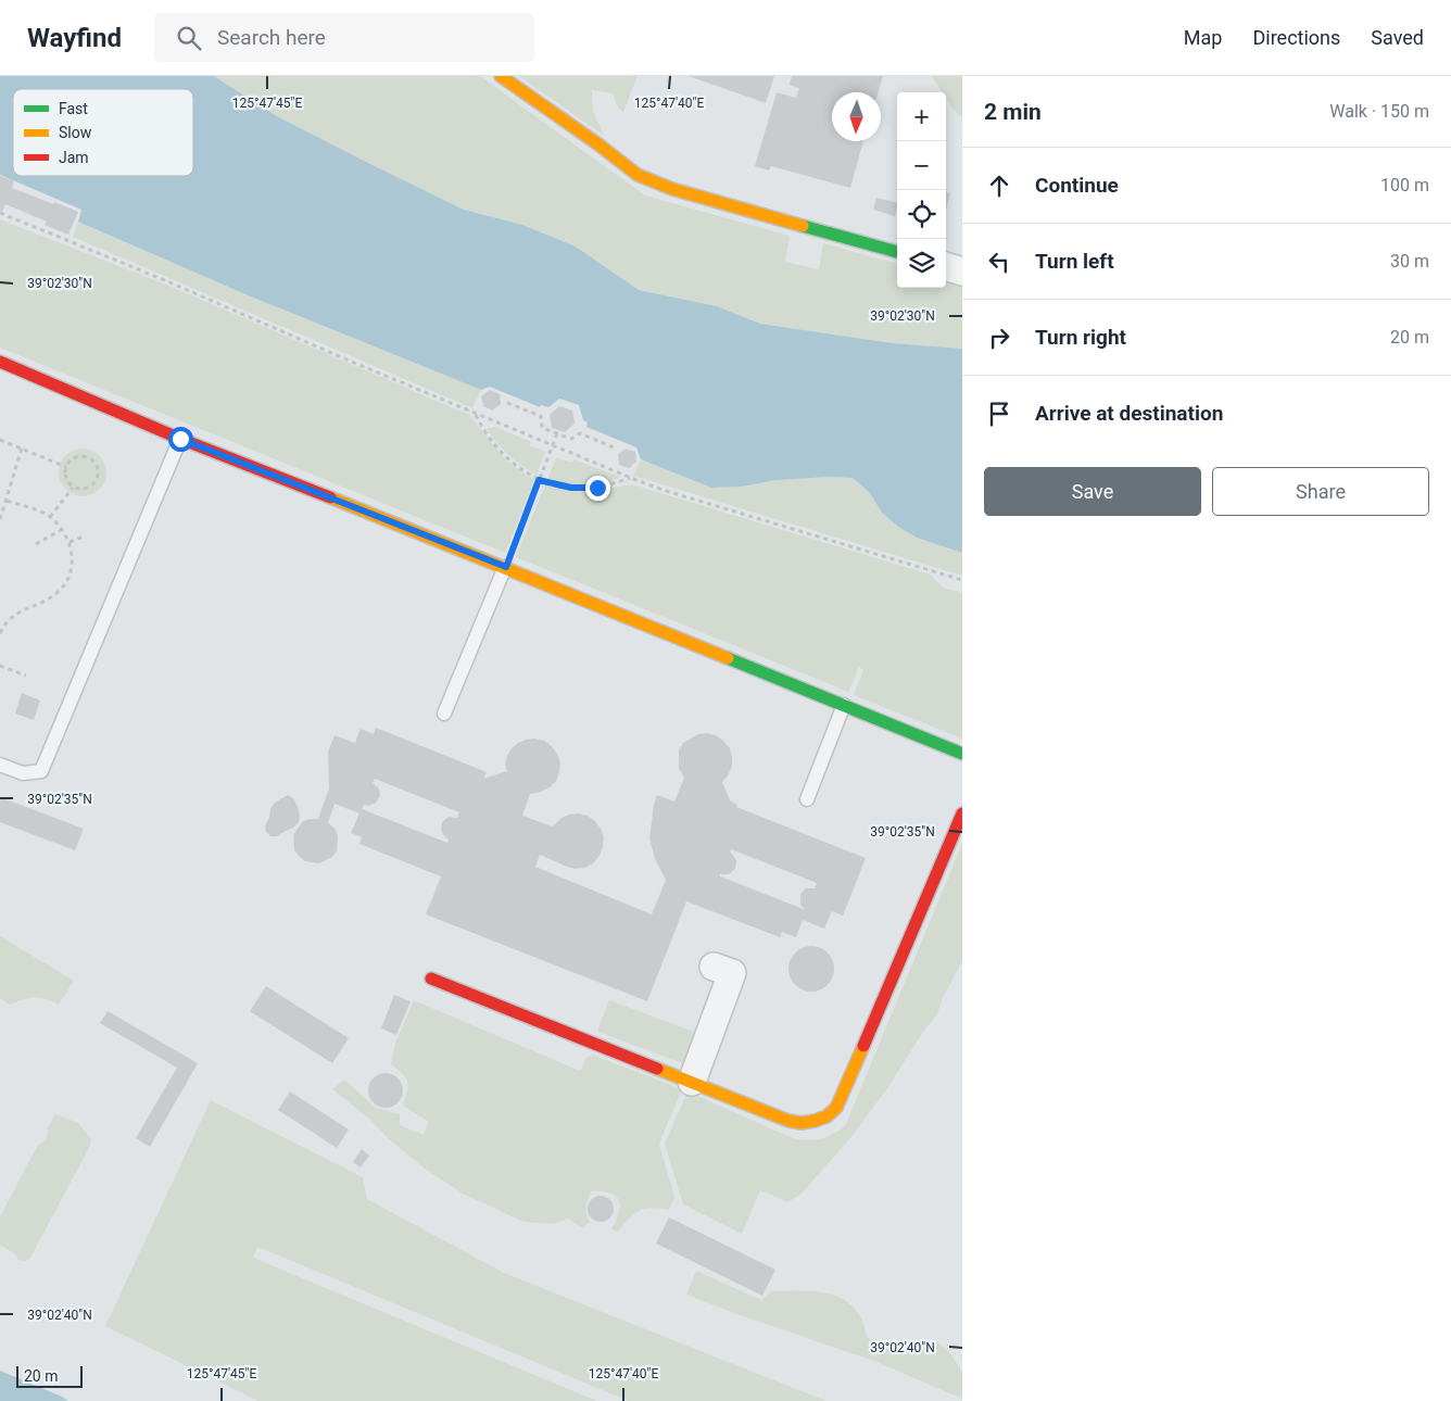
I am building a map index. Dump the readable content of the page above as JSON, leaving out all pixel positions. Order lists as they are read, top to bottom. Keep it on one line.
{"legend":["Fast","Slow","Jam"],"scale_bar":"20 m","north":"bottom","page":{"header":"Wayfind","search":"Search here","nav":["Map","Directions","Saved"],"heading":["2 min","Walk · 150 m"],"map_buttons":["+","−"],"list":[["Continue","100 m"],["Turn left","30 m"],["Turn right","20 m"],"Arrive at destination"],"buttons":["Save","Share"],"scale":"20 m"},"coordinates":["125°47'45\"E","125°47'40\"E","39°02'30\"N","39°02'35\"N","39°02'40\"N"]}
